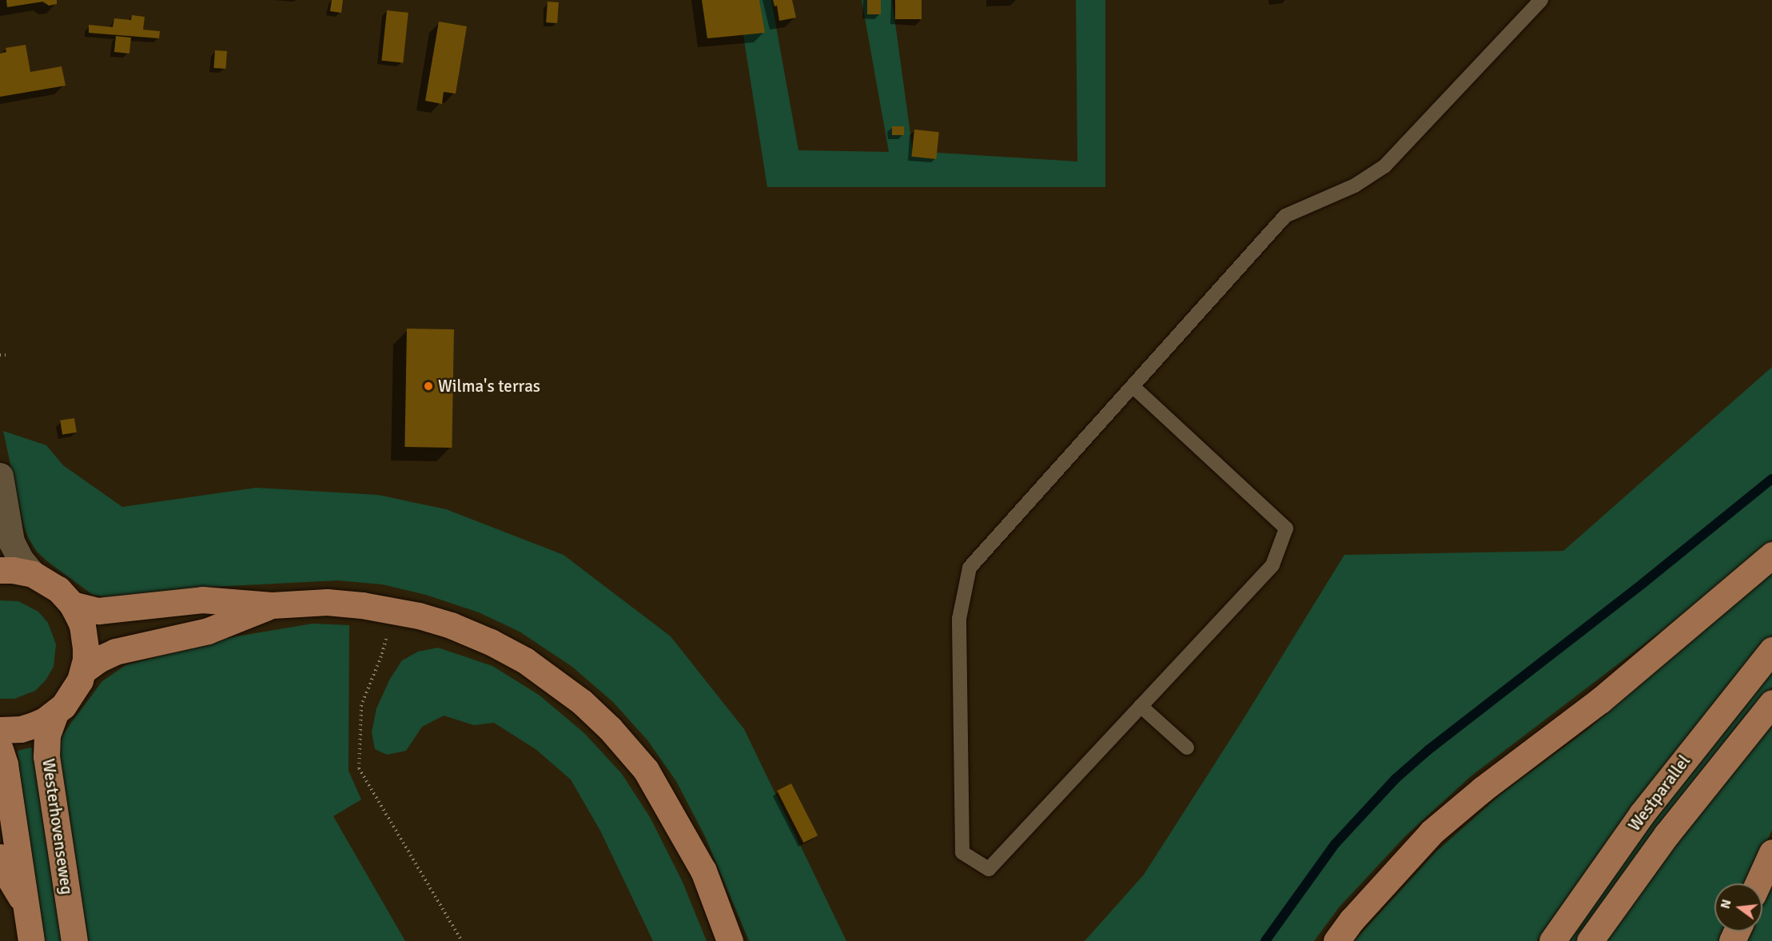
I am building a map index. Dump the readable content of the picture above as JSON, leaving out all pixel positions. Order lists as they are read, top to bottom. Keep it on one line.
{"streets":{"main road":["Westparallel","Westerhovenseweg"]},"places":["Wilma's terras"],"north":"left"}
